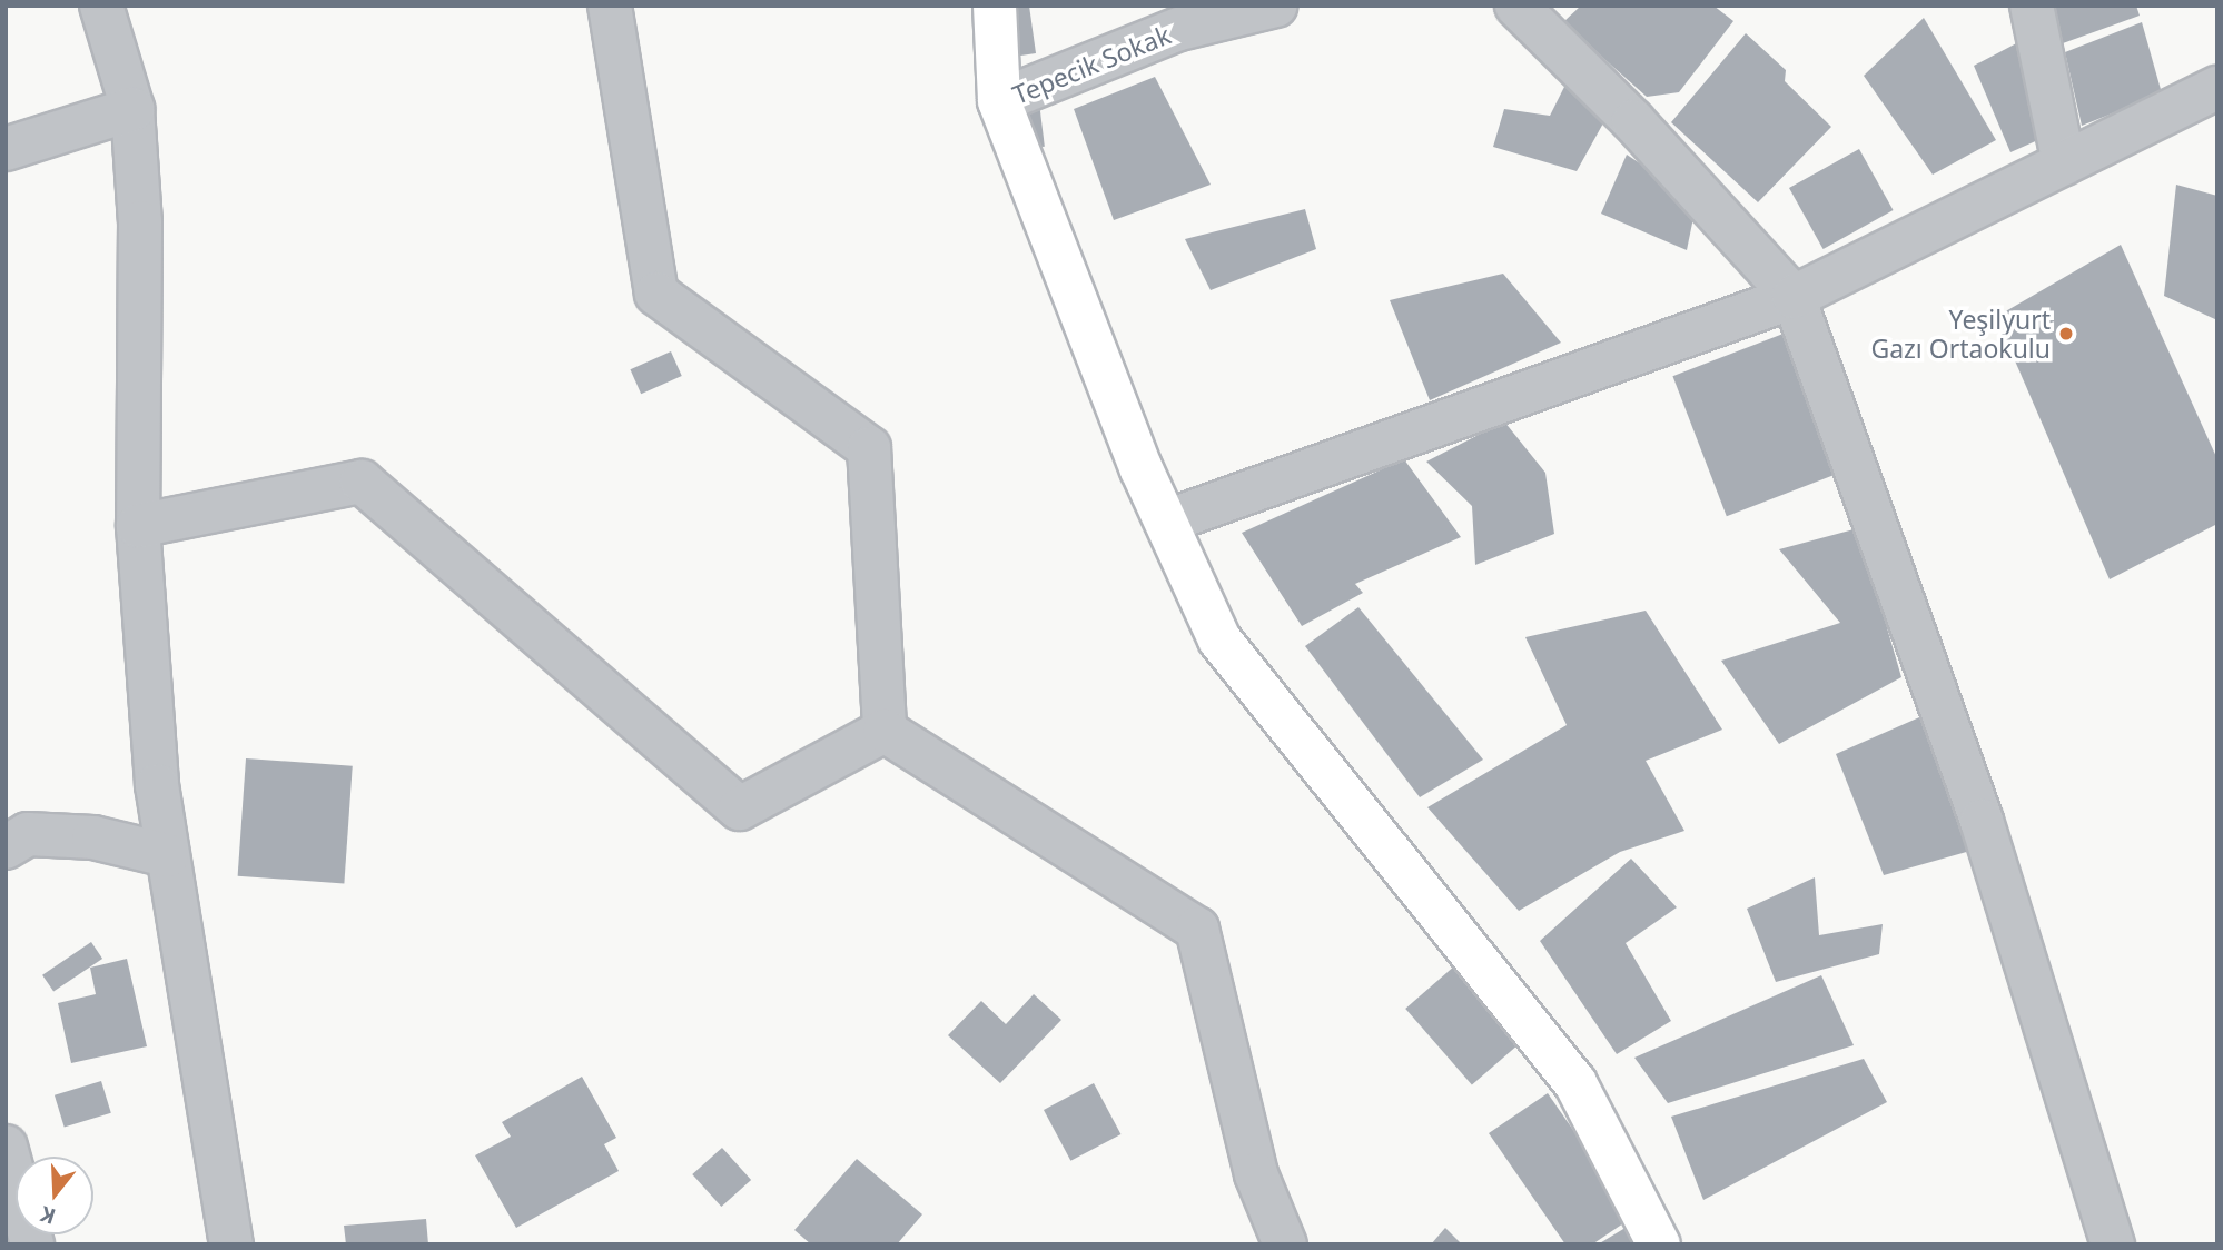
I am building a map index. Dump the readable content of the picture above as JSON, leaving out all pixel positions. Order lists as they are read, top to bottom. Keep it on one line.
{"streets":{"street":["Tepecik Sokak"]},"places":["Yeşilyurt Gazı Ortaokulu"],"north":"bottom"}
